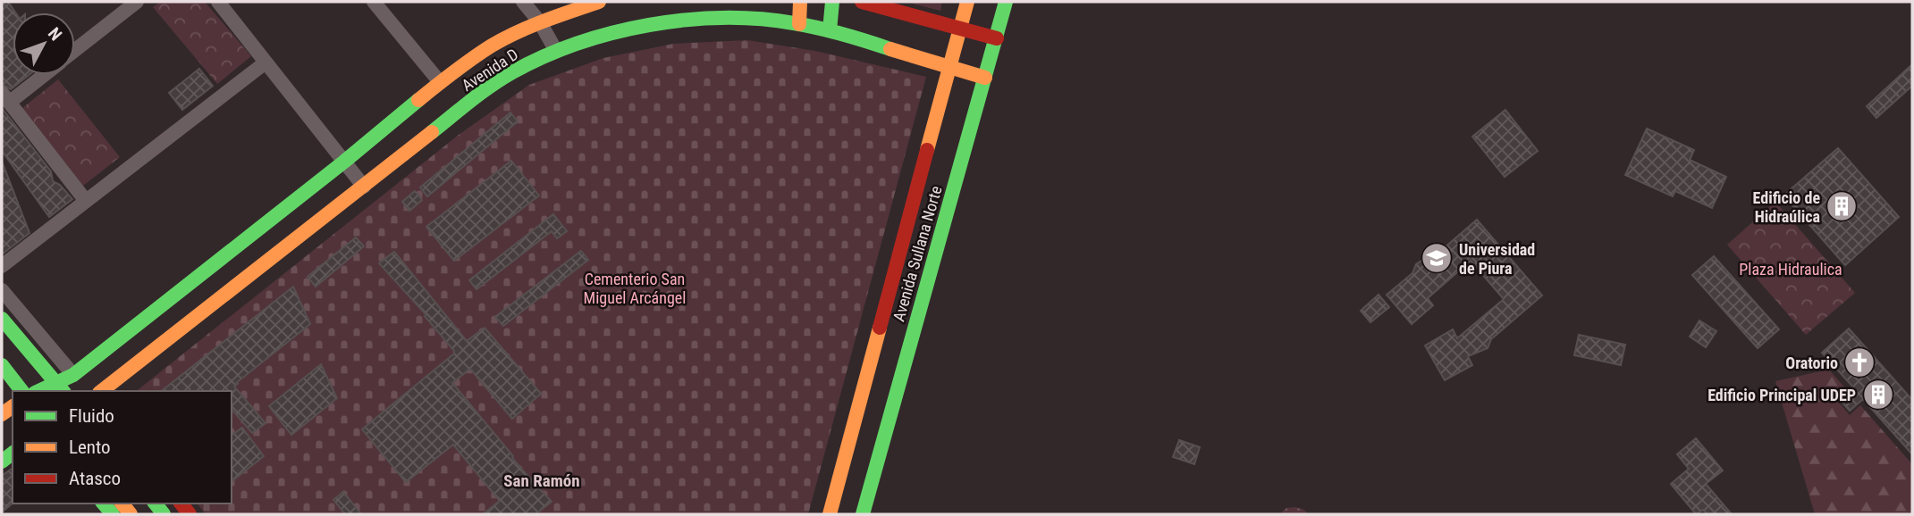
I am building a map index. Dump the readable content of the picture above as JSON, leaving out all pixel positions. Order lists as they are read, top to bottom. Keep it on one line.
{"streets":{"main road":["Avenida D","Avenida Sullana Norte"]},"crossings":[["Avenida D","Avenida Sullana Norte"]],"districts":["San Ramón"],"parks":["Plaza Hidraulica","Cementerio San Miguel Arcángel"],"places":{"building":["Edificio de Hidraúlica","Edificio Principal UDEP"],"school or university":["Universidad de Piura"],"church":["Oratorio"]},"legend":["Fluido","Lento","Atasco"],"north":"top right"}
